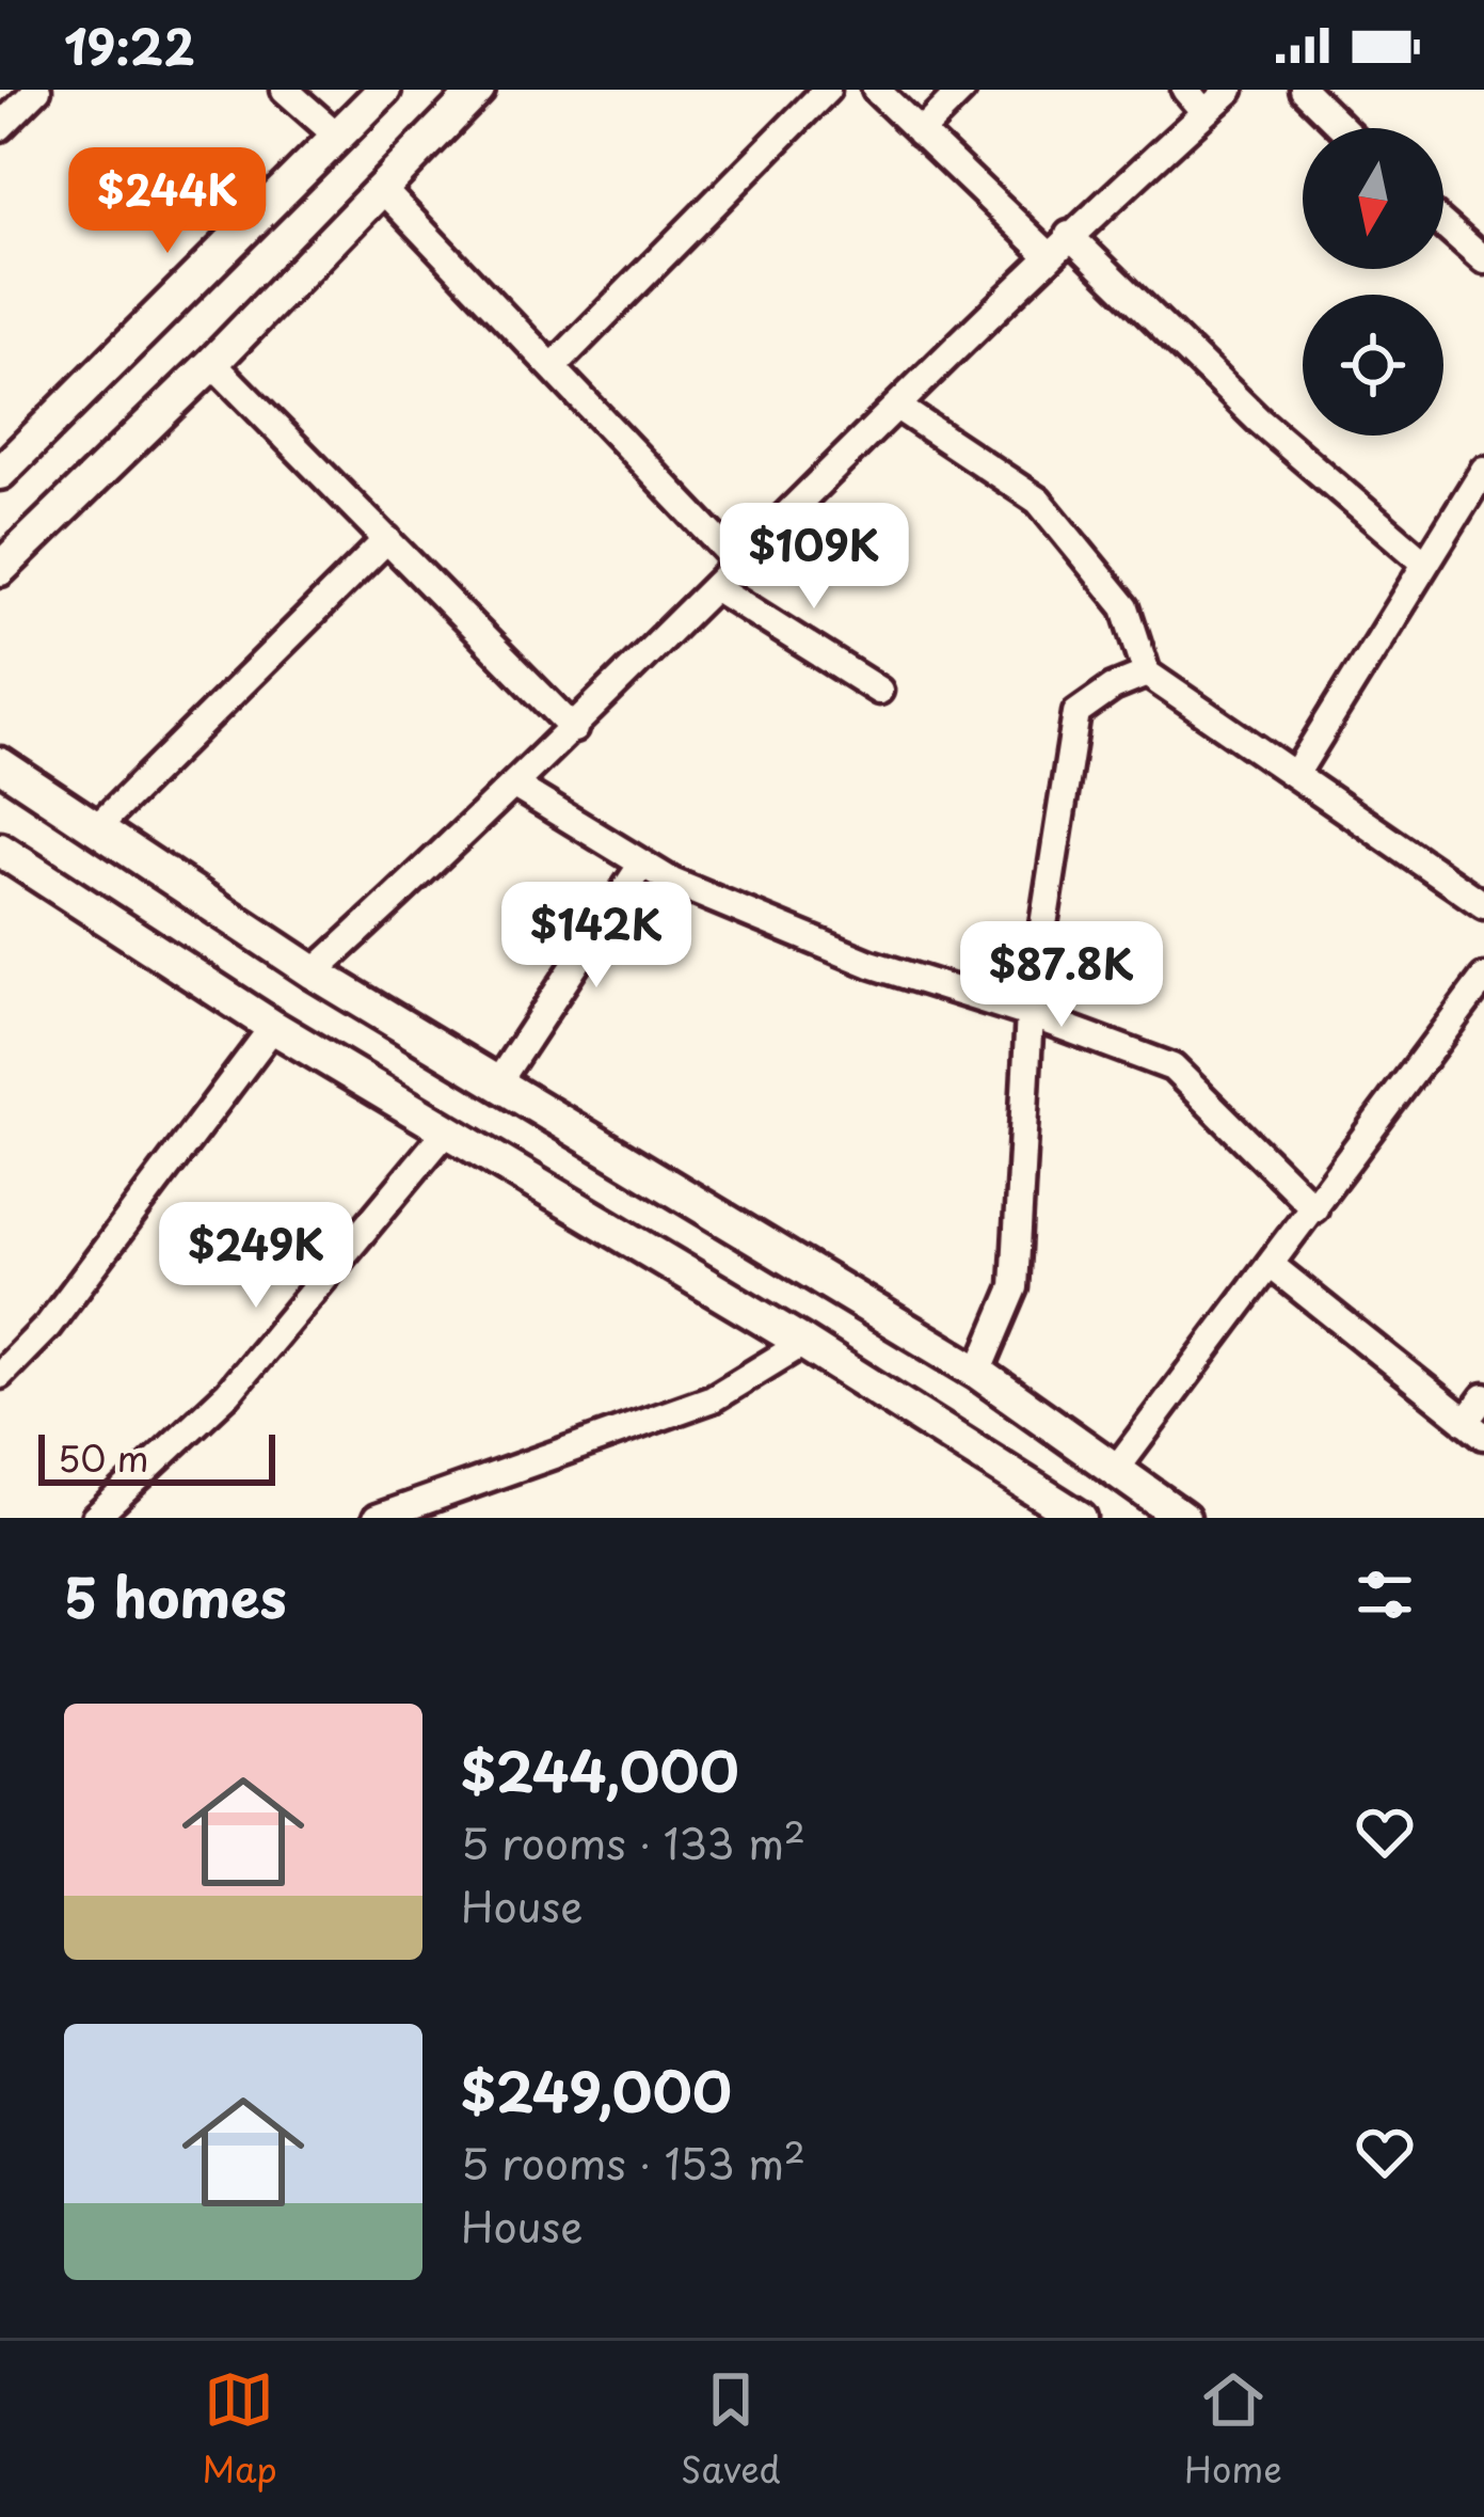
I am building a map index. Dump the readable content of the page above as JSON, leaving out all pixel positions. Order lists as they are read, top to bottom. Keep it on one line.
{"scale_bar":"50 m","north":"bottom","page":{"status":"19:22","price":["$244K","$109K","$142K","$87.8K","$249K"],"scale":"50 m","heading":"5 homes","list":[{"name":"$244,000","note":"5 rooms · 133 m² · House"},{"name":"$249,000","note":"5 rooms · 153 m² · House"}],"tabs":["Map","Saved","Home"]}}
